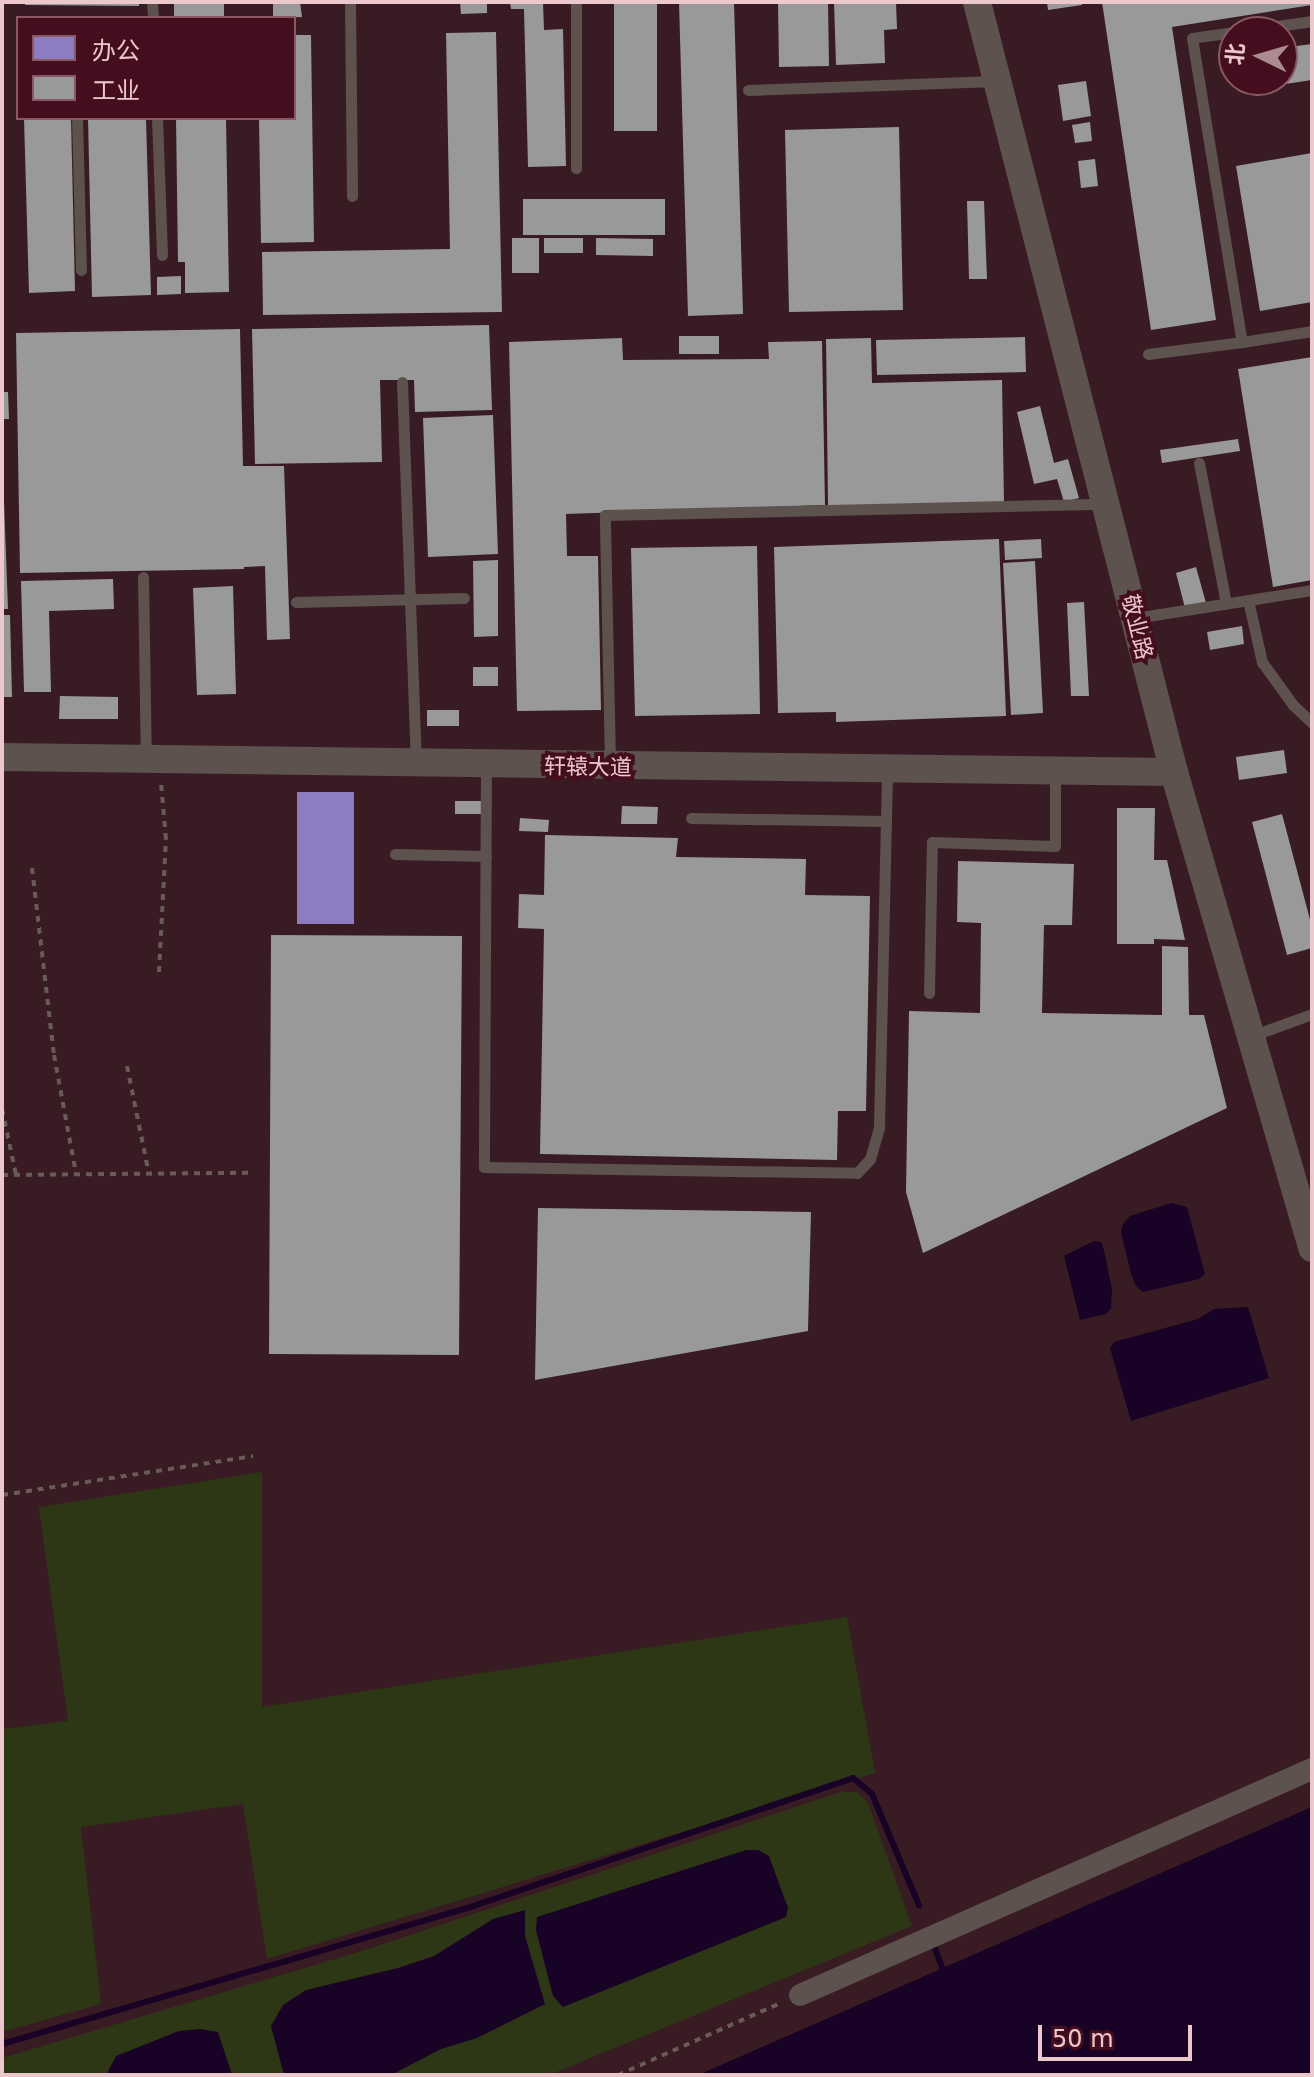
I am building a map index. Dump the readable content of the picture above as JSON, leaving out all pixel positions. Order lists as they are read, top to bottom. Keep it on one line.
{"streets":{"street":["敬业路","轩辕大道"]},"crossings":[["敬业路","轩辕大道"]],"legend":["办公","工业"],"scale_bar":"50 m","north":"left"}
